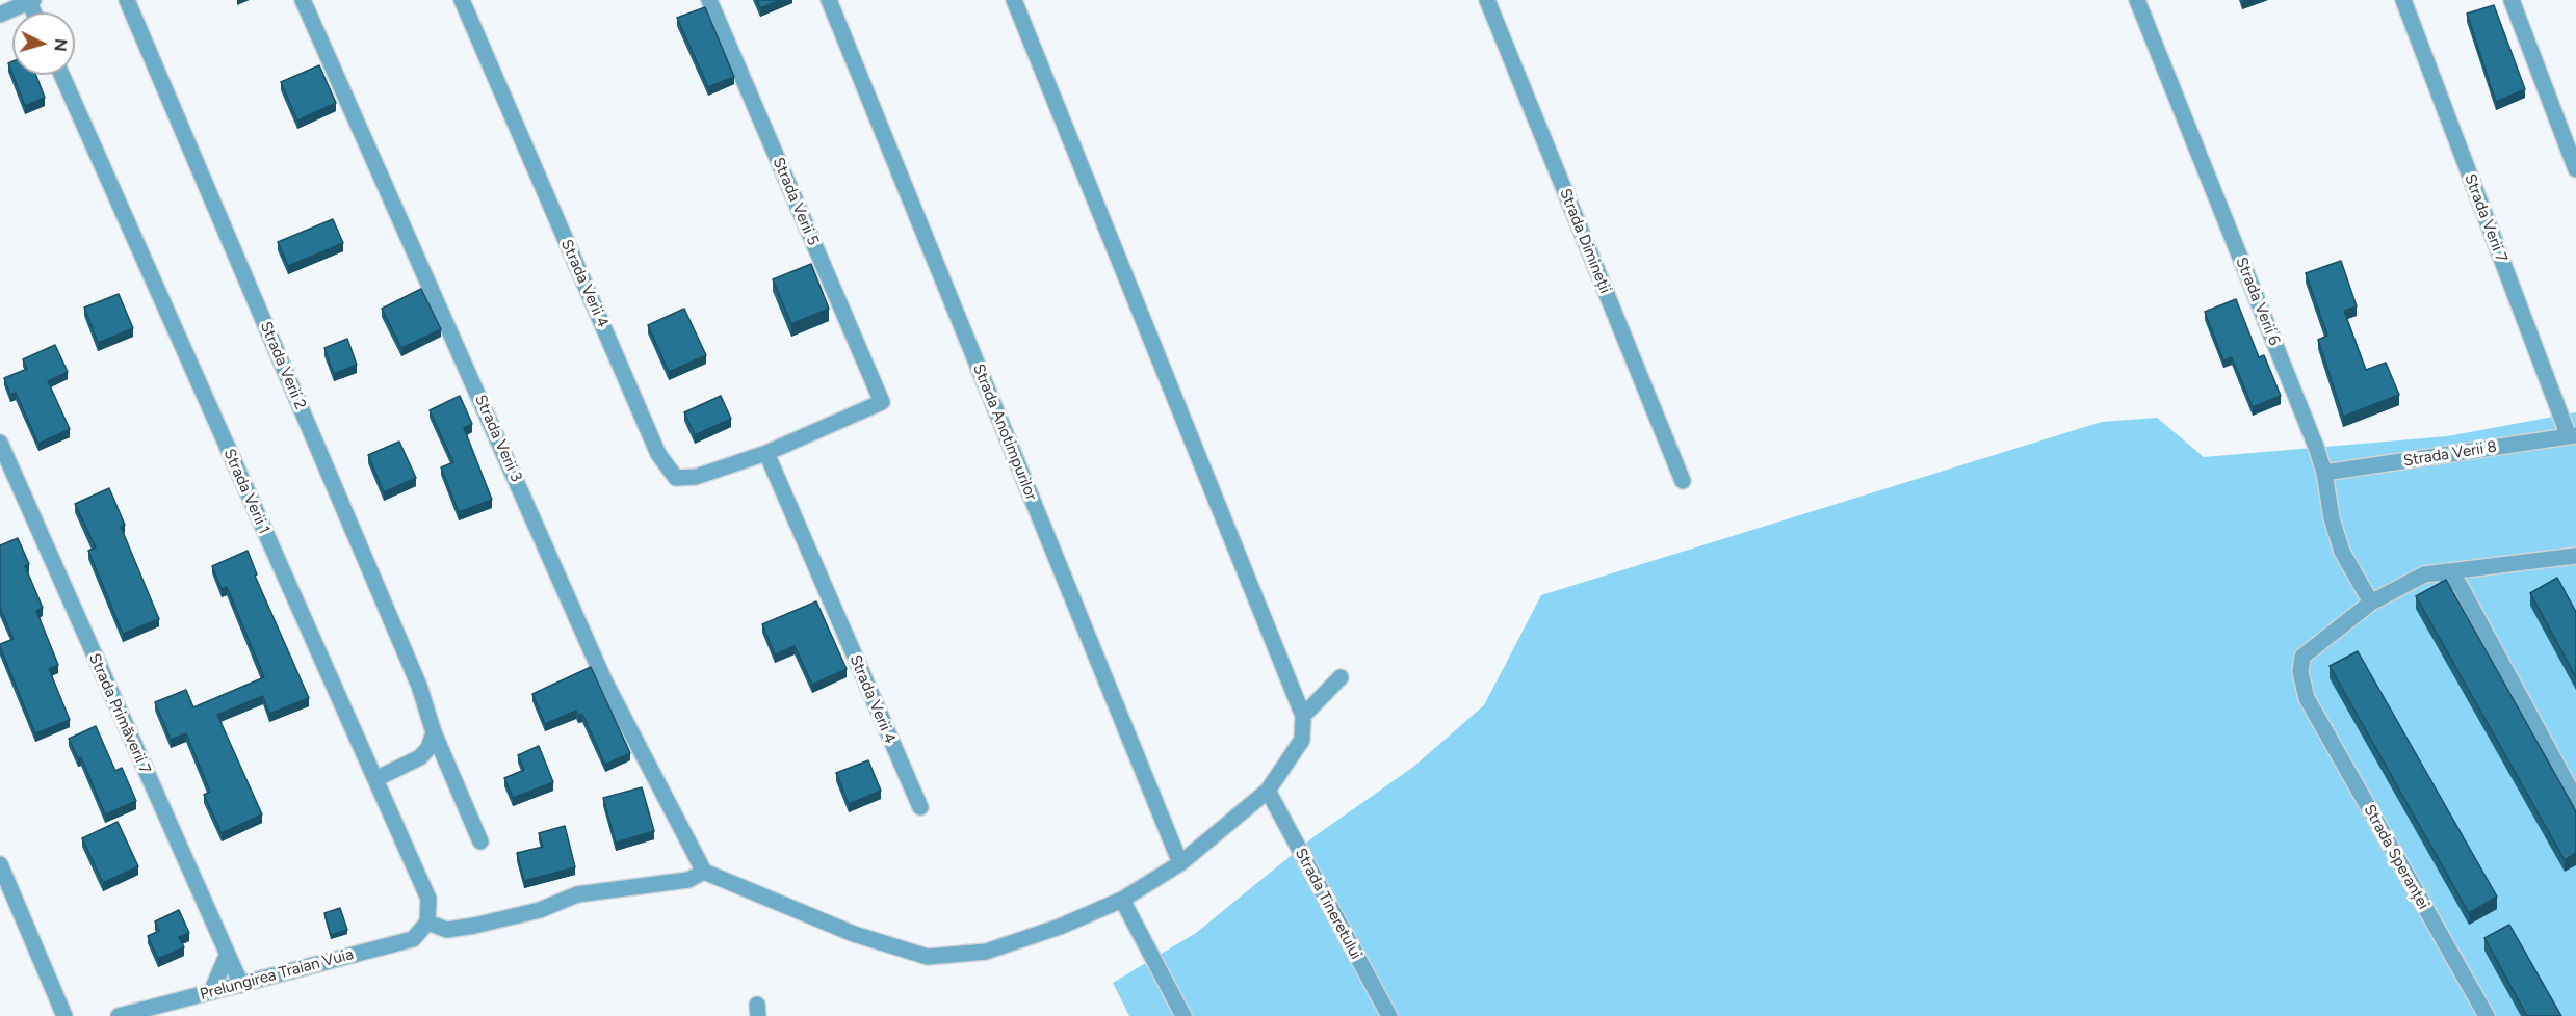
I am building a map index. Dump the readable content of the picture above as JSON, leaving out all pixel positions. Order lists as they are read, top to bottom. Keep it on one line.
{"streets":{"street":["Strada Verii 5","Strada Verii 7","Strada Dimineții","Strada Verii 4","Strada Verii 6","Strada Verii 2","Strada Anotimpurilor","Strada Verii 3","Strada Verii 8","Strada Verii 1","Strada Primăverii 7","Strada Speranței","Strada Tineretului","Prelungirea Traian Vuia"]},"crossings":[["Strada Verii 5","Strada Verii 4"],["Strada Verii 7","Strada Verii 8"],["Strada Verii 6","Strada Verii 8"],["Strada Verii 6","Strada Speranței"],["Strada Verii 1","Prelungirea Traian Vuia"],["Strada Primăverii 7","Prelungirea Traian Vuia"]],"north":"right"}
